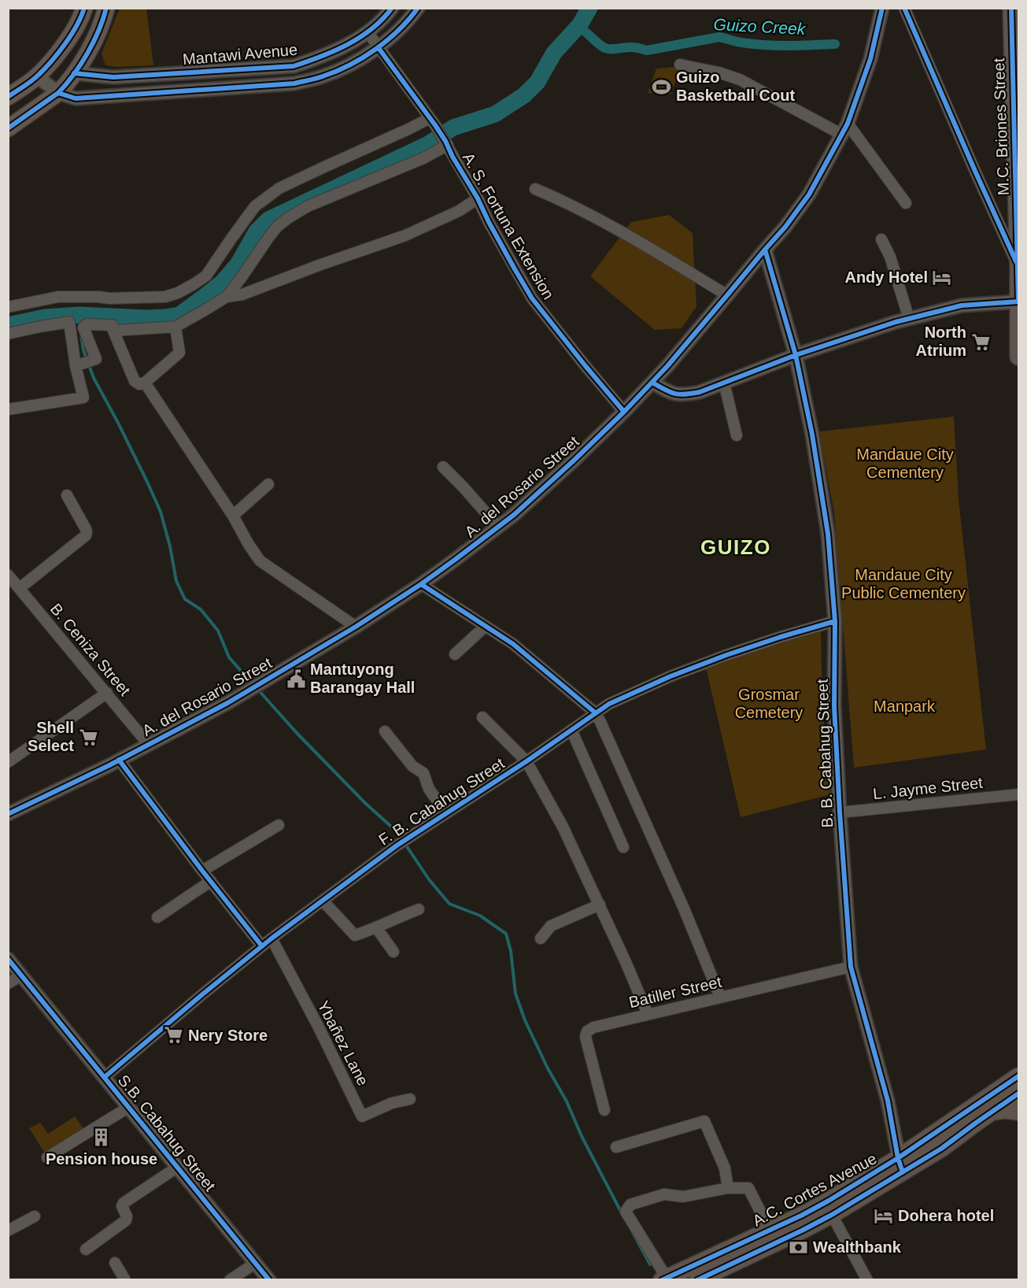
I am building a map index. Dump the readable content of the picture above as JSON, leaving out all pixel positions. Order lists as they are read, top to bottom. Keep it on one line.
{"streets":{"main road":["M.C. Briones Street","A.C. Cortes Avenue"],"street":["Mantawi Avenue","A. S. Fortuna Extension","A. del Rosario Street","B. Ceniza Street","B. B. Cabahug Street","L. Jayme Street","F. B. Cabahug Street","Batiller Street","Ybañez Lane","S.B. Cabahug Street"]},"crossings":[["Mantawi Avenue","A. S. Fortuna Extension"],["A. S. Fortuna Extension","A. del Rosario Street"],["A. del Rosario Street","B. Ceniza Street"],["A. del Rosario Street","B. B. Cabahug Street"],["B. B. Cabahug Street","L. Jayme Street"],["B. B. Cabahug Street","F. B. Cabahug Street"],["B. B. Cabahug Street","Batiller Street"],["B. B. Cabahug Street","A.C. Cortes Avenue"],["F. B. Cabahug Street","Ybañez Lane"],["F. B. Cabahug Street","S.B. Cabahug Street"]],"districts":["GUIZO"],"water":["Guizo Creek"],"parks":["Mandaue City Cementery","Mandaue City Public Cementery","Grosmar Cemetery","Manpark"],"places":{"sports":["Guizo Basketball Cout"],"hotel":["Andy Hotel","Dohera hotel"],"supermarket":["North Atrium","Shell Select","Nery Store"],"public building":["Mantuyong Barangay Hall"],"building":["Pension house"],"bank":["Wealthbank"]}}
